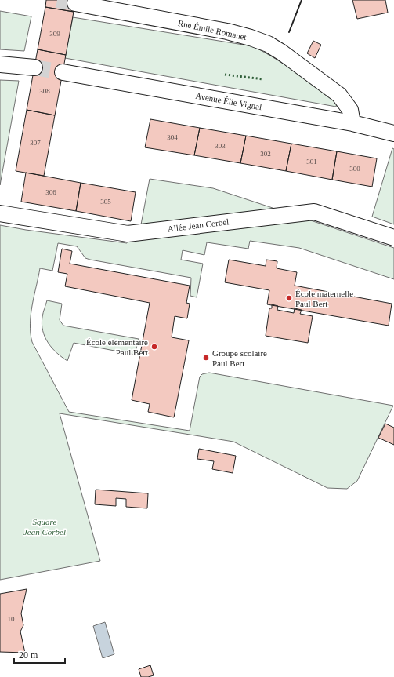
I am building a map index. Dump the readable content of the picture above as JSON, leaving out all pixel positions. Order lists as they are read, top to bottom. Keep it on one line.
{"streets":{"street":["Rue Émile Romanet","Avenue Élie Vignal","Allée Jean Corbel"]},"crossings":[["Rue Émile Romanet","Avenue Élie Vignal"]],"parks":["Square Jean Corbel"],"places":["École maternelle Paul Bert","École élémentaire Paul Bert","Groupe scolaire Paul Bert"],"house_numbers":["309","308","304","307","303","302","301","300","306","305","10"],"scale_bar":"20 m"}
